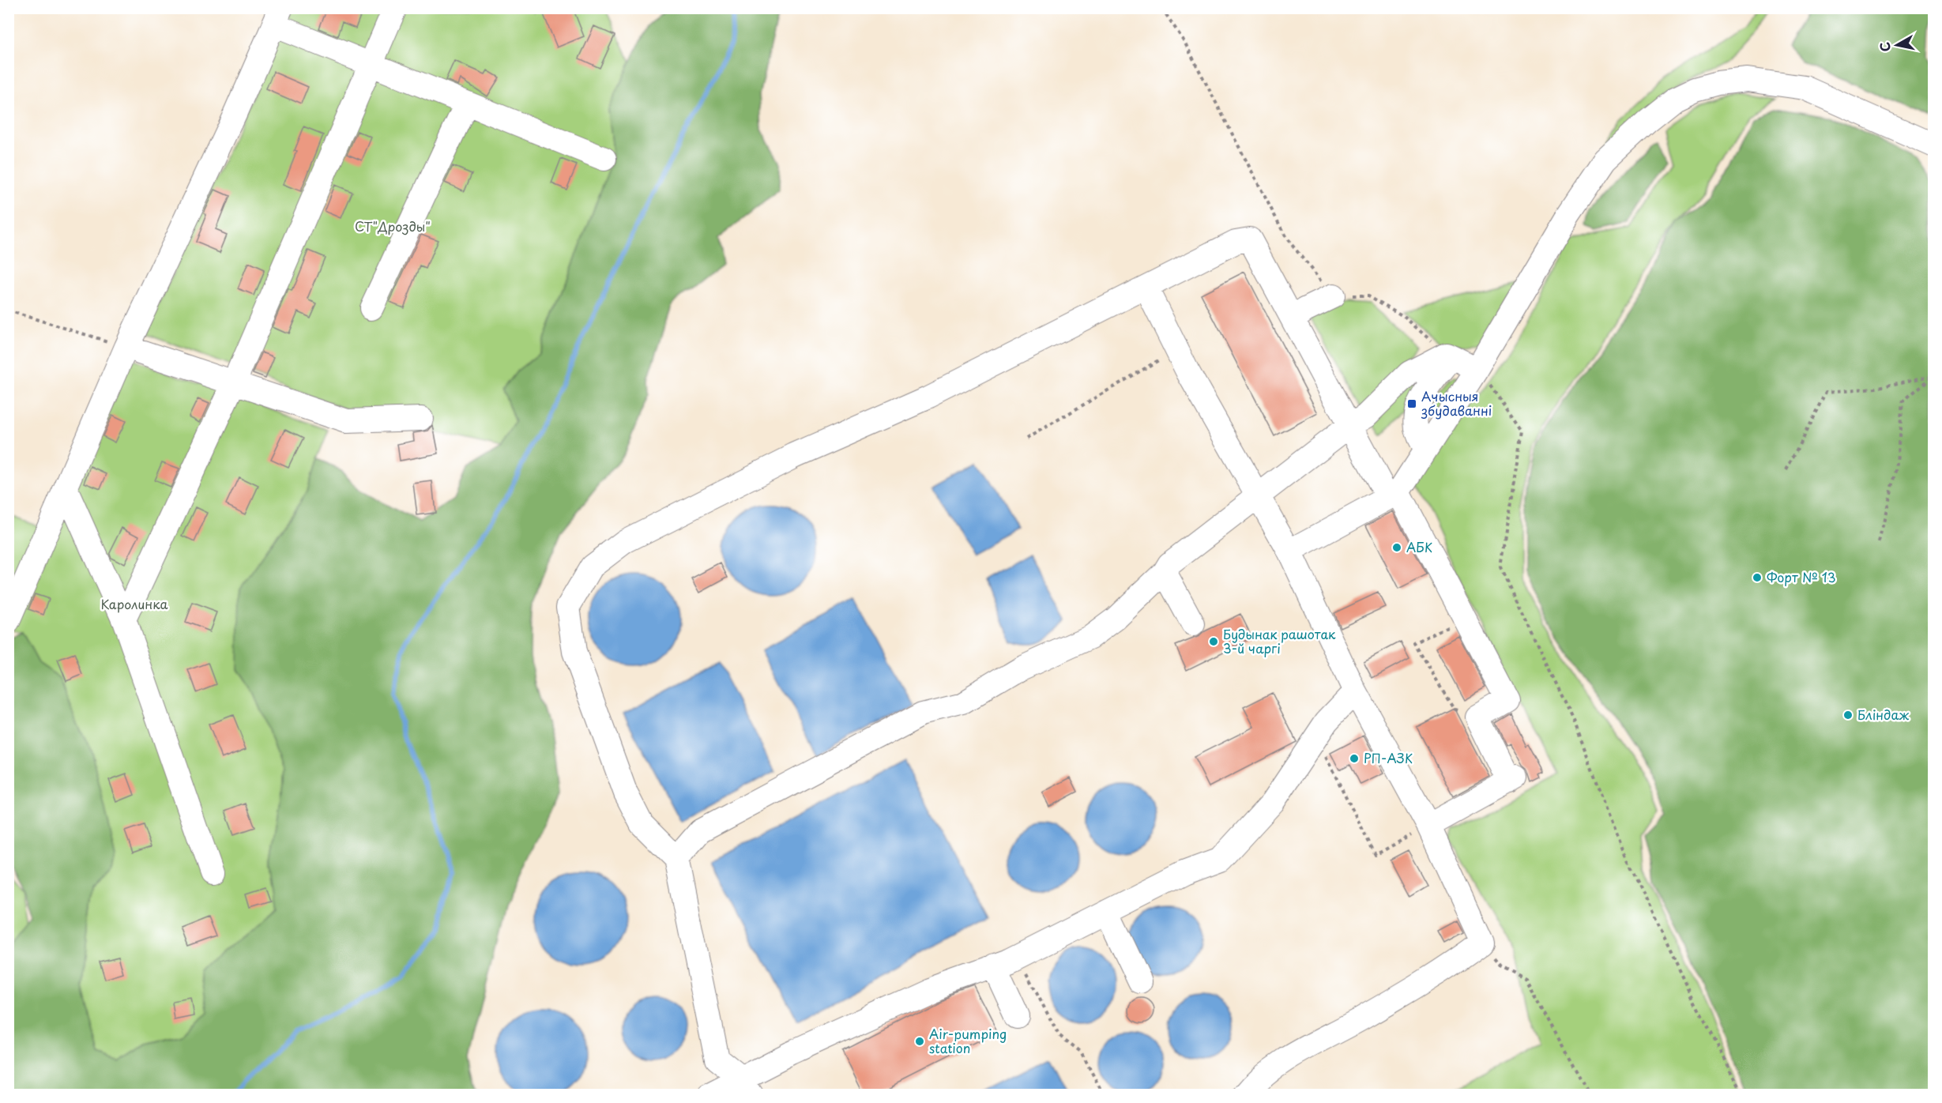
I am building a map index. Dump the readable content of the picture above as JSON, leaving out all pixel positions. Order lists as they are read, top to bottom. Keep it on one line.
{"parks":["СТ\"Дрозды\"","Каролинка"],"places":{"transit":["Ачысныя збудаванні"],"other":["АБК","Форт № 13","Будынак рашотак 3-й чаргі","Бліндаж","РП-АЗК","Air-pumping station"]},"north":"left"}
